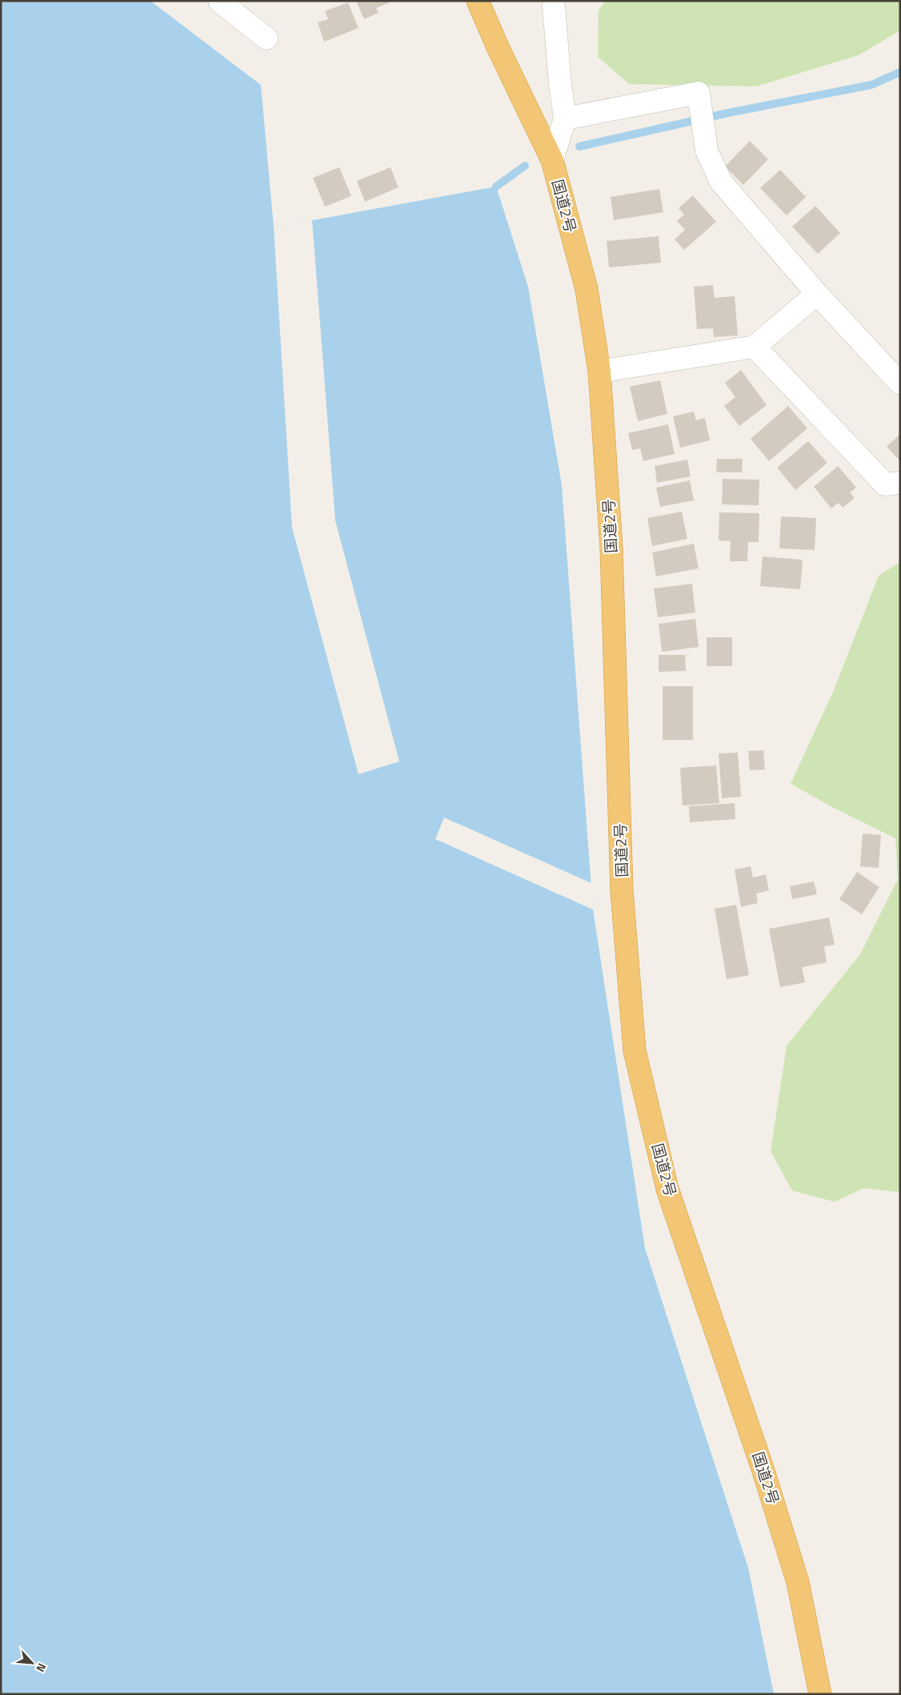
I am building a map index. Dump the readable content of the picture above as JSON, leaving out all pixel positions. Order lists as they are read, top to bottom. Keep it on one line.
{"streets":{"highway":["国道2号"]},"north":"bottom right"}
